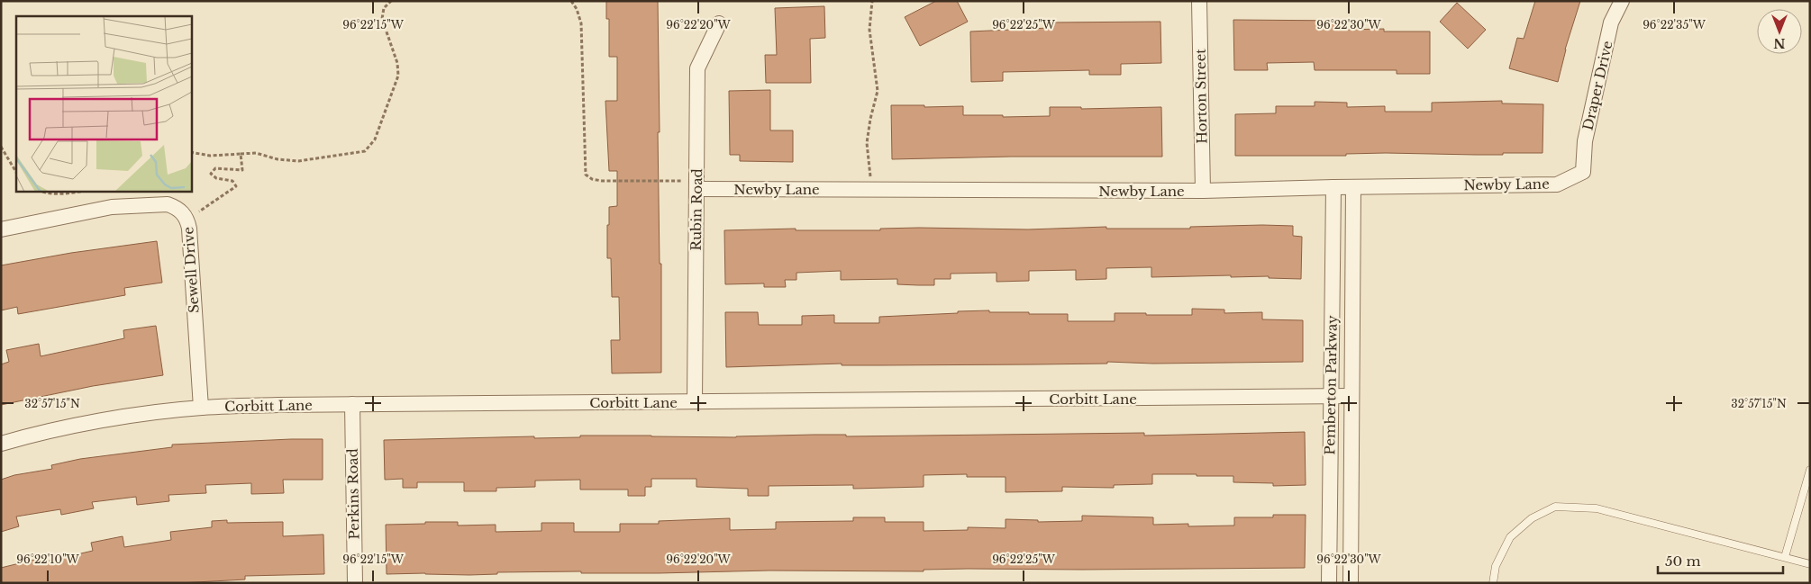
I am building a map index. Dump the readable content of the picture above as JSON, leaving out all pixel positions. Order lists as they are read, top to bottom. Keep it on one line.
{"streets":{"street":["Draper Drive","Horton Street","Newby Lane","Rubin Road","Sewell Drive","Pemberton Parkway","Corbitt Lane","Perkins Road"]},"crossings":[["Draper Drive","Newby Lane"],["Horton Street","Newby Lane"],["Newby Lane","Rubin Road"],["Newby Lane","Pemberton Parkway"],["Rubin Road","Corbitt Lane"],["Sewell Drive","Corbitt Lane"],["Pemberton Parkway","Corbitt Lane"],["Corbitt Lane","Perkins Road"]],"scale_bar":"50 m","north":"bottom","coordinates":["96°22'15\"W","96°22'20\"W","96°22'25\"W","96°22'30\"W","96°22'35\"W","32°57'15\"N","96°22'10\"W"]}
